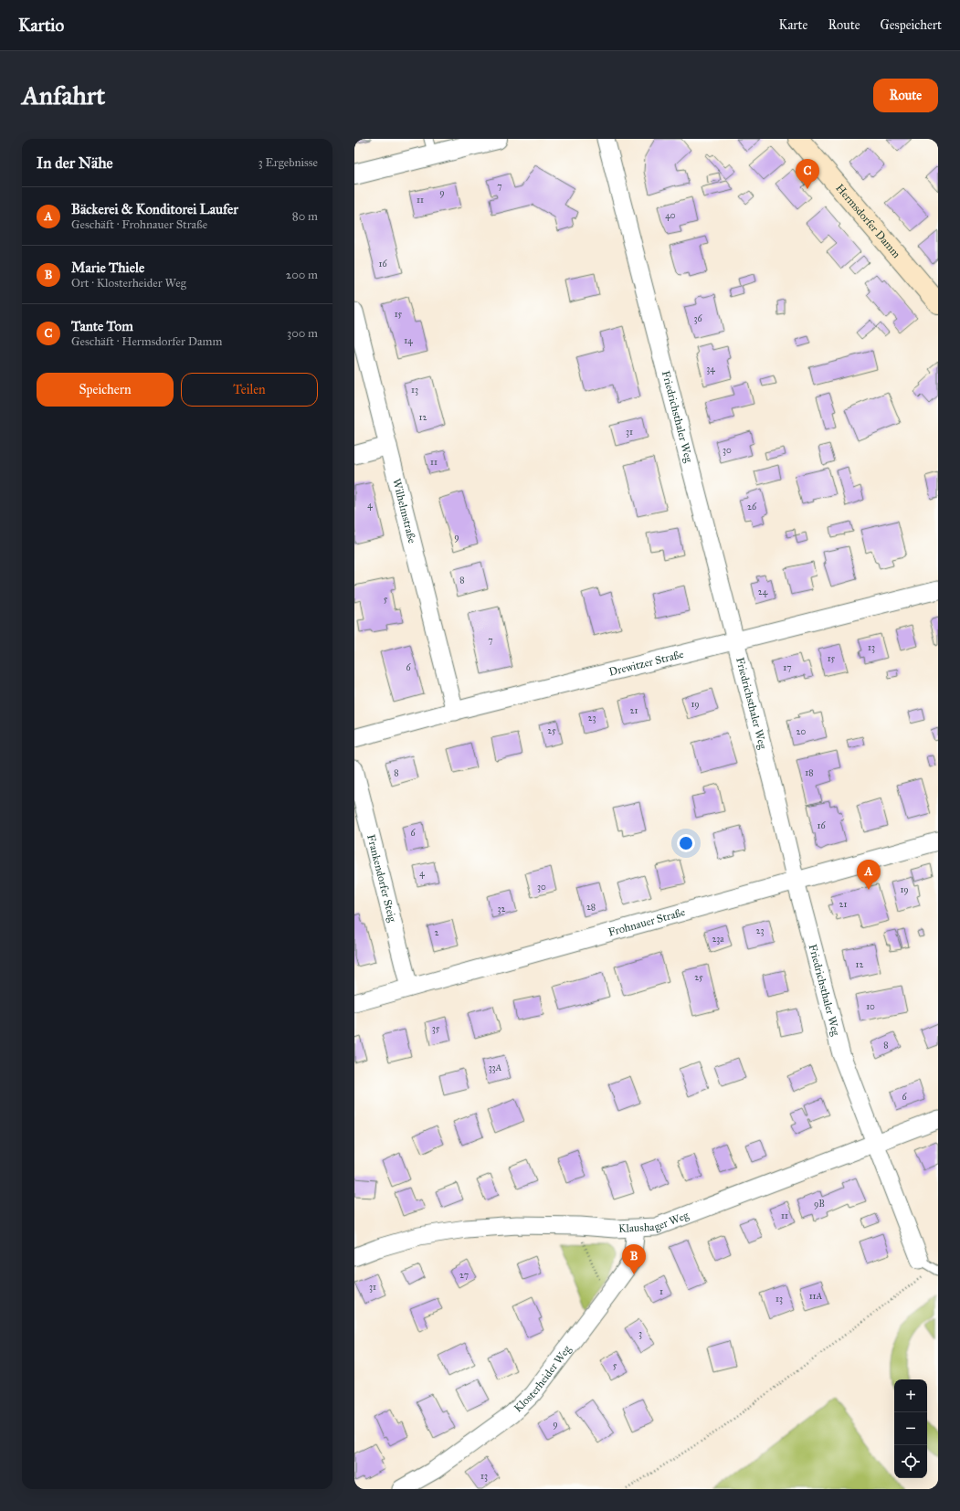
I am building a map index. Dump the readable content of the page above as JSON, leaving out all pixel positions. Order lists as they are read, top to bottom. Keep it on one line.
{"streets":{"main road":["Hermsdorfer Damm"],"street":["Friedrichsthaler Weg","Wilhelmstraße","Drewitzer Straße","Frankendorfer Steig","Frohnauer Straße","Klaushager Weg","Klosterheider Weg"]},"crossings":[["Friedrichsthaler Weg","Drewitzer Straße"],["Friedrichsthaler Weg","Frohnauer Straße"],["Friedrichsthaler Weg","Klaushager Weg"],["Wilhelmstraße","Drewitzer Straße"],["Frankendorfer Steig","Frohnauer Straße"],["Klaushager Weg","Klosterheider Weg"]],"house_numbers":["7","9","11","40","16","15","36","14","34","13","12","31","30","11","4","26","9","8","24","5","7","13","15","6","17","19","21","23","25","20","8","18","16","6","4","30","19","21","28","32","23","2","23a","12","25","10","35","8","33A","6","9B","11","27","31","1","11A","13","3","5","9","13"],"page":{"header":"Kartio","nav":["Karte","Route","Gespeichert"],"buttons":["Route",["Speichern","Teilen"]],"title":"Anfahrt","heading":["In der Nähe","3 Ergebnisse"],"pins":["C","A","B"],"list":[{"mark":"A","name":"Bäckerei & Konditorei Laufer","note":"Geschäft · Frohnauer Straße","value":"80 m"},{"mark":"B","name":"Marie Thiele","note":"Ort · Klosterheider Weg","value":"200 m"},{"mark":"C","name":"Tante Tom","note":"Geschäft · Hermsdorfer Damm","value":"300 m"}],"map_buttons":["+","−"]}}
